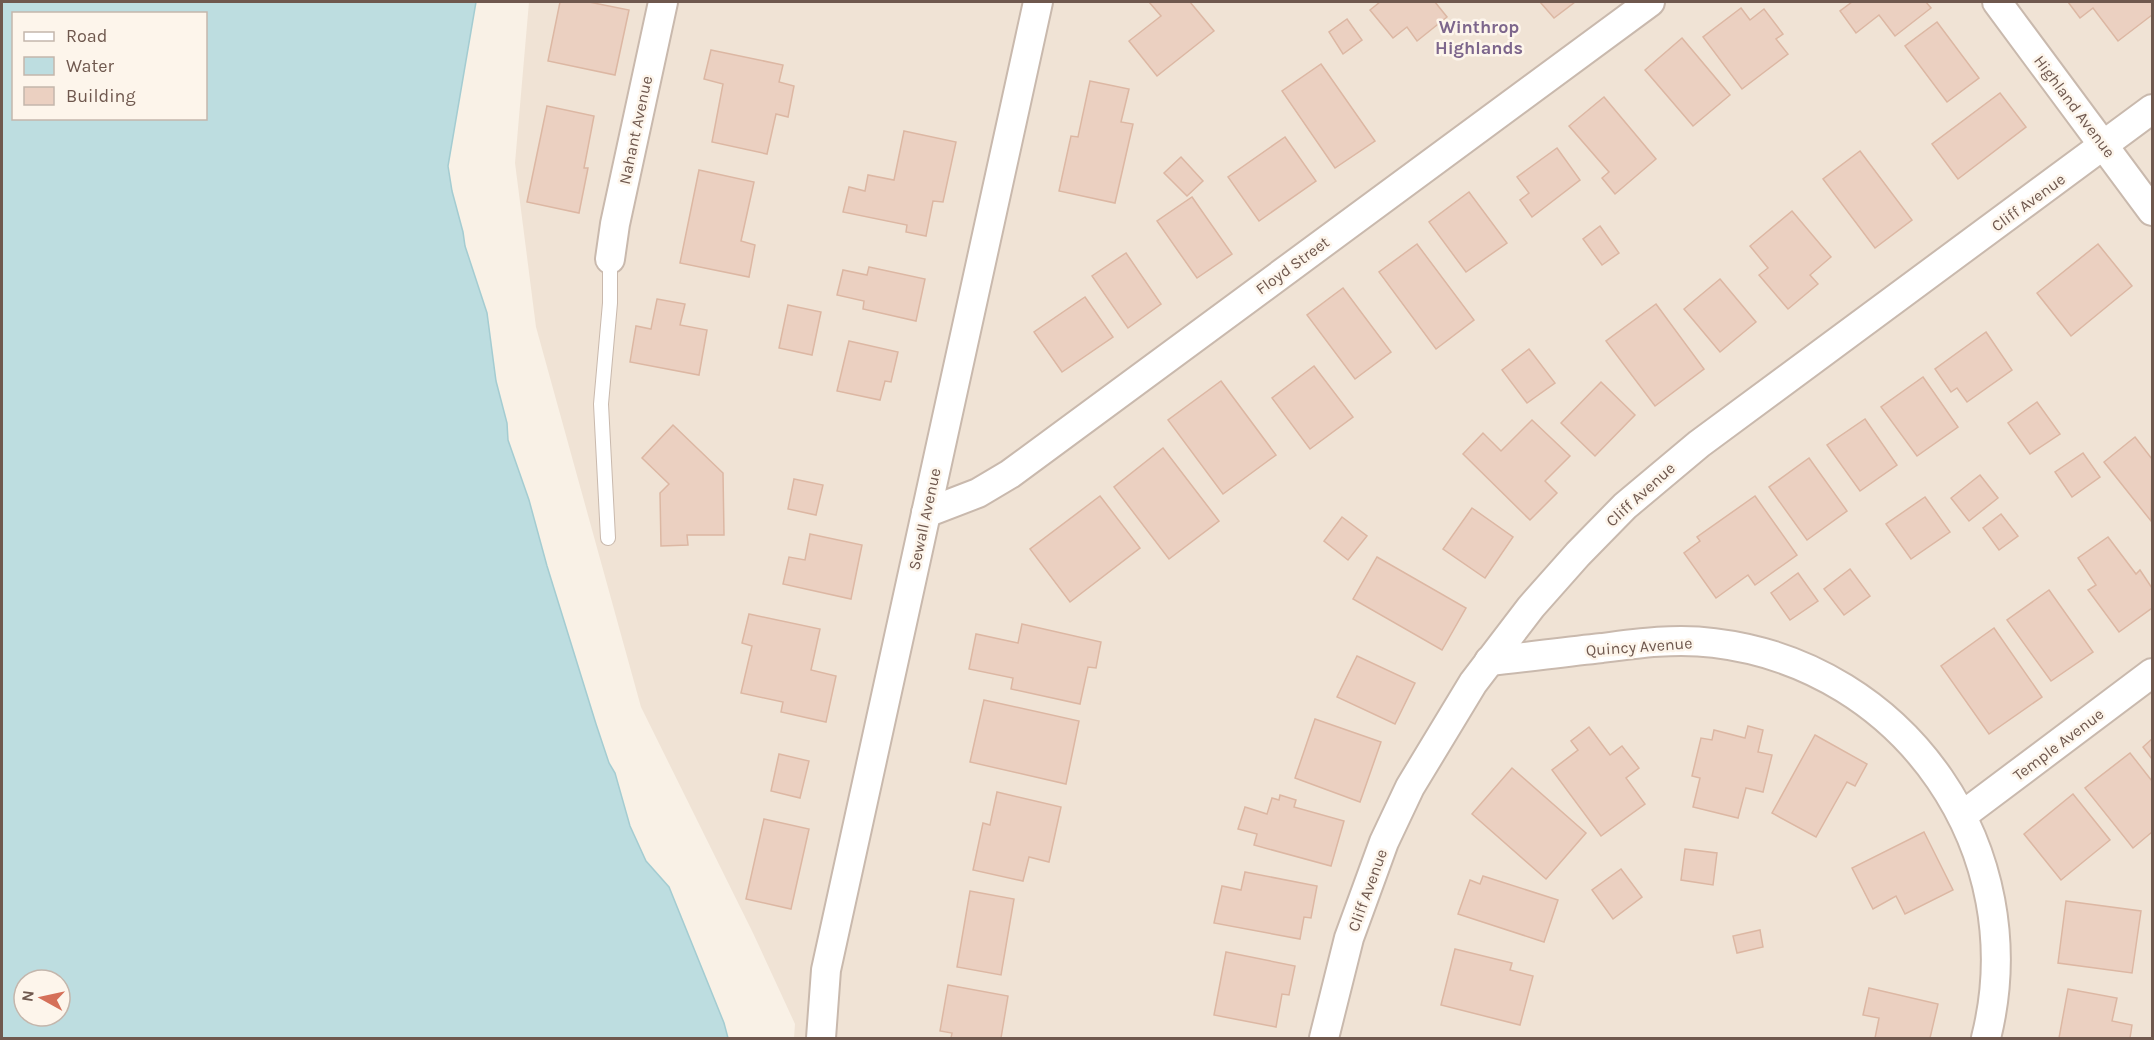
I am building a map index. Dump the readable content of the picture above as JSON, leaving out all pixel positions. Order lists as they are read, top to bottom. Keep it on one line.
{"streets":{"street":["Highland Avenue","Nahant Avenue","Cliff Avenue","Floyd Street","Sewall Avenue","Quincy Avenue","Temple Avenue"]},"crossings":[["Highland Avenue","Cliff Avenue"],["Cliff Avenue","Quincy Avenue"],["Floyd Street","Sewall Avenue"],["Quincy Avenue","Temple Avenue"]],"districts":["Winthrop Highlands"],"legend":["Road","Water","Building"],"north":"left"}
